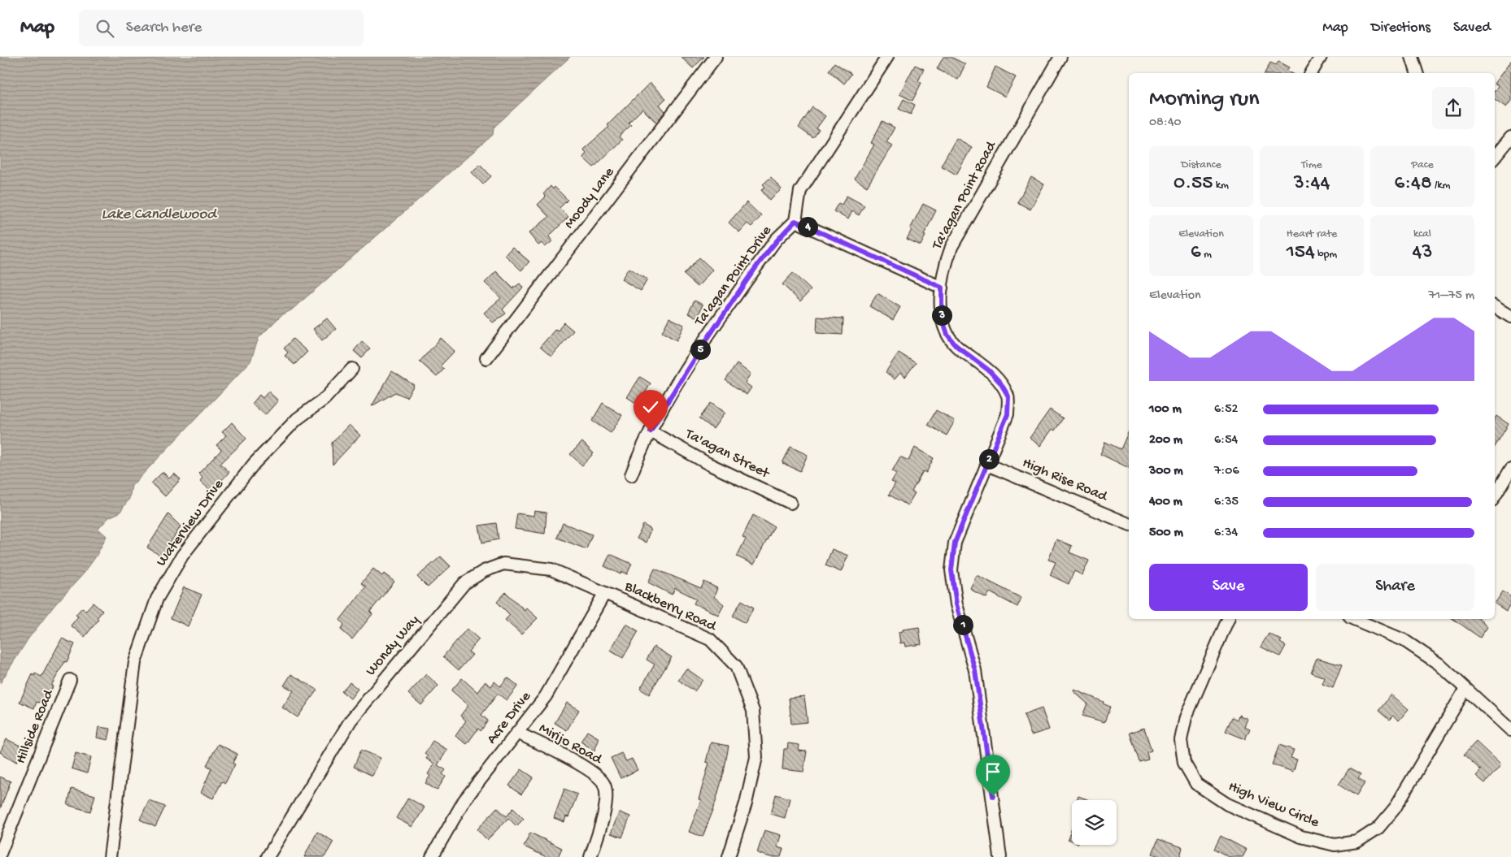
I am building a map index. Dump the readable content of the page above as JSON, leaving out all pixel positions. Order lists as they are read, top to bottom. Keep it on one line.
{"streets":{"street":["Ta'agan Point Road","Moody Lane","Ta'agan Point Drive","Ta'agan Street","High Rise Road","Waterview Drive","Blackberry Road","Wondy Way","Acre Drive","Hillside Road","Mirijo Road","High View Circle"]},"crossings":[["Ta'agan Point Road","High Rise Road"],["Ta'agan Point Drive","Ta'agan Street"],["Blackberry Road","Wondy Way"],["Blackberry Road","Acre Drive"],["Wondy Way","Acre Drive"],["Acre Drive","Mirijo Road"]],"water":["Lake Candlewood"],"page":{"header":"Map","search":"Search here","nav":["Map","Directions","Saved"],"heading":["Morning run","08:40"],"stats":[["Distance","0.55 km"],["Time","3:44"],["Pace","6:48 /km"],["Elevation","6 m"],["Heart rate","154 bpm"],["kcal","43"]],"pins":["4","3","5","2","1"],"chart":["Elevation","71–75 m"],"list":[{"name":"100 m","note":"6:52"},{"name":"200 m","note":"6:54"},{"name":"300 m","note":"7:06"},{"name":"400 m","note":"6:35"},{"name":"500 m","note":"6:34"}],"buttons":["Save","Share"]}}
